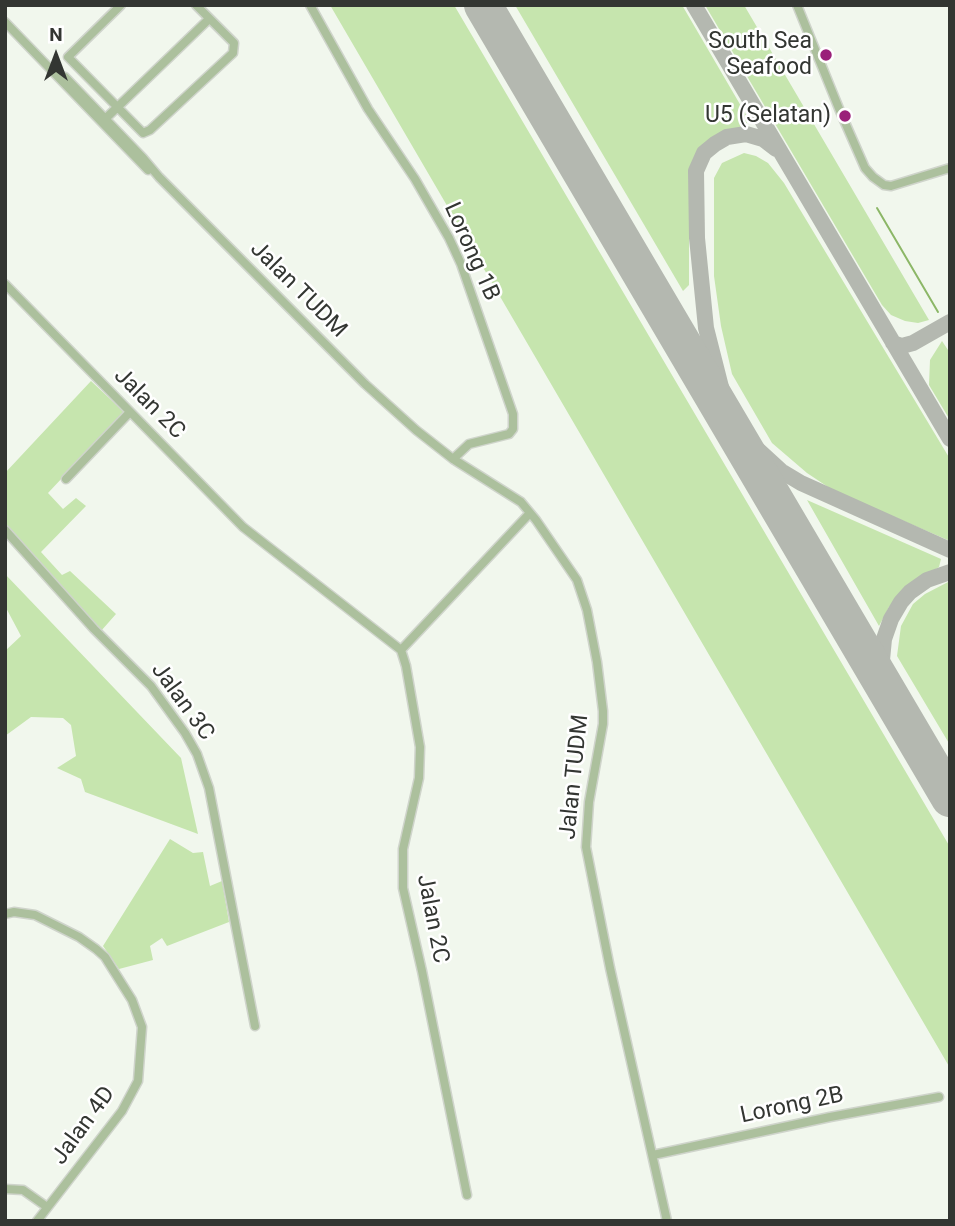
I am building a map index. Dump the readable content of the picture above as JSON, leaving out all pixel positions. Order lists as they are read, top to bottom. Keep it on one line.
{"streets":{"street":["Lorong 1B","Jalan TUDM","Jalan 2C","Jalan 3C","Lorong 2B","Jalan 4D"]},"crossings":[["Lorong 1B","Jalan TUDM"],["Jalan TUDM","Lorong 2B"]],"places":["South Sea Seafood","U5 (Selatan)"],"north":"top"}
